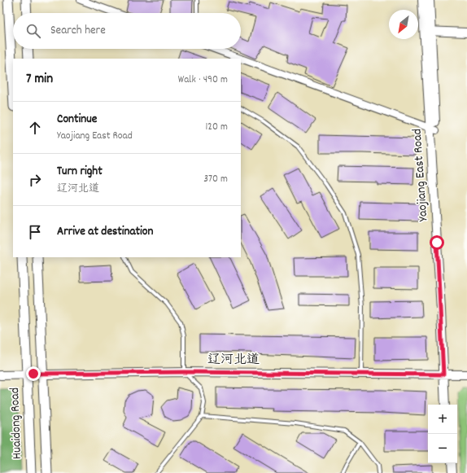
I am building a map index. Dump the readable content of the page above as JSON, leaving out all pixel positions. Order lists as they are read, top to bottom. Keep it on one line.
{"streets":{"main road":["Huaidong Road"],"street":["Yaojiang East Road","辽河北道"]},"crossings":[["Yaojiang East Road","辽河北道"],["辽河北道","Huaidong Road"]],"north":"bottom left","page":{"search":"Search here","heading":["7 min","Walk · 490 m"],"list":[["Continue","Yaojiang East Road","120 m"],["Turn right","辽河北道","370 m"],"Arrive at destination"],"map_buttons":["+","−"]}}
